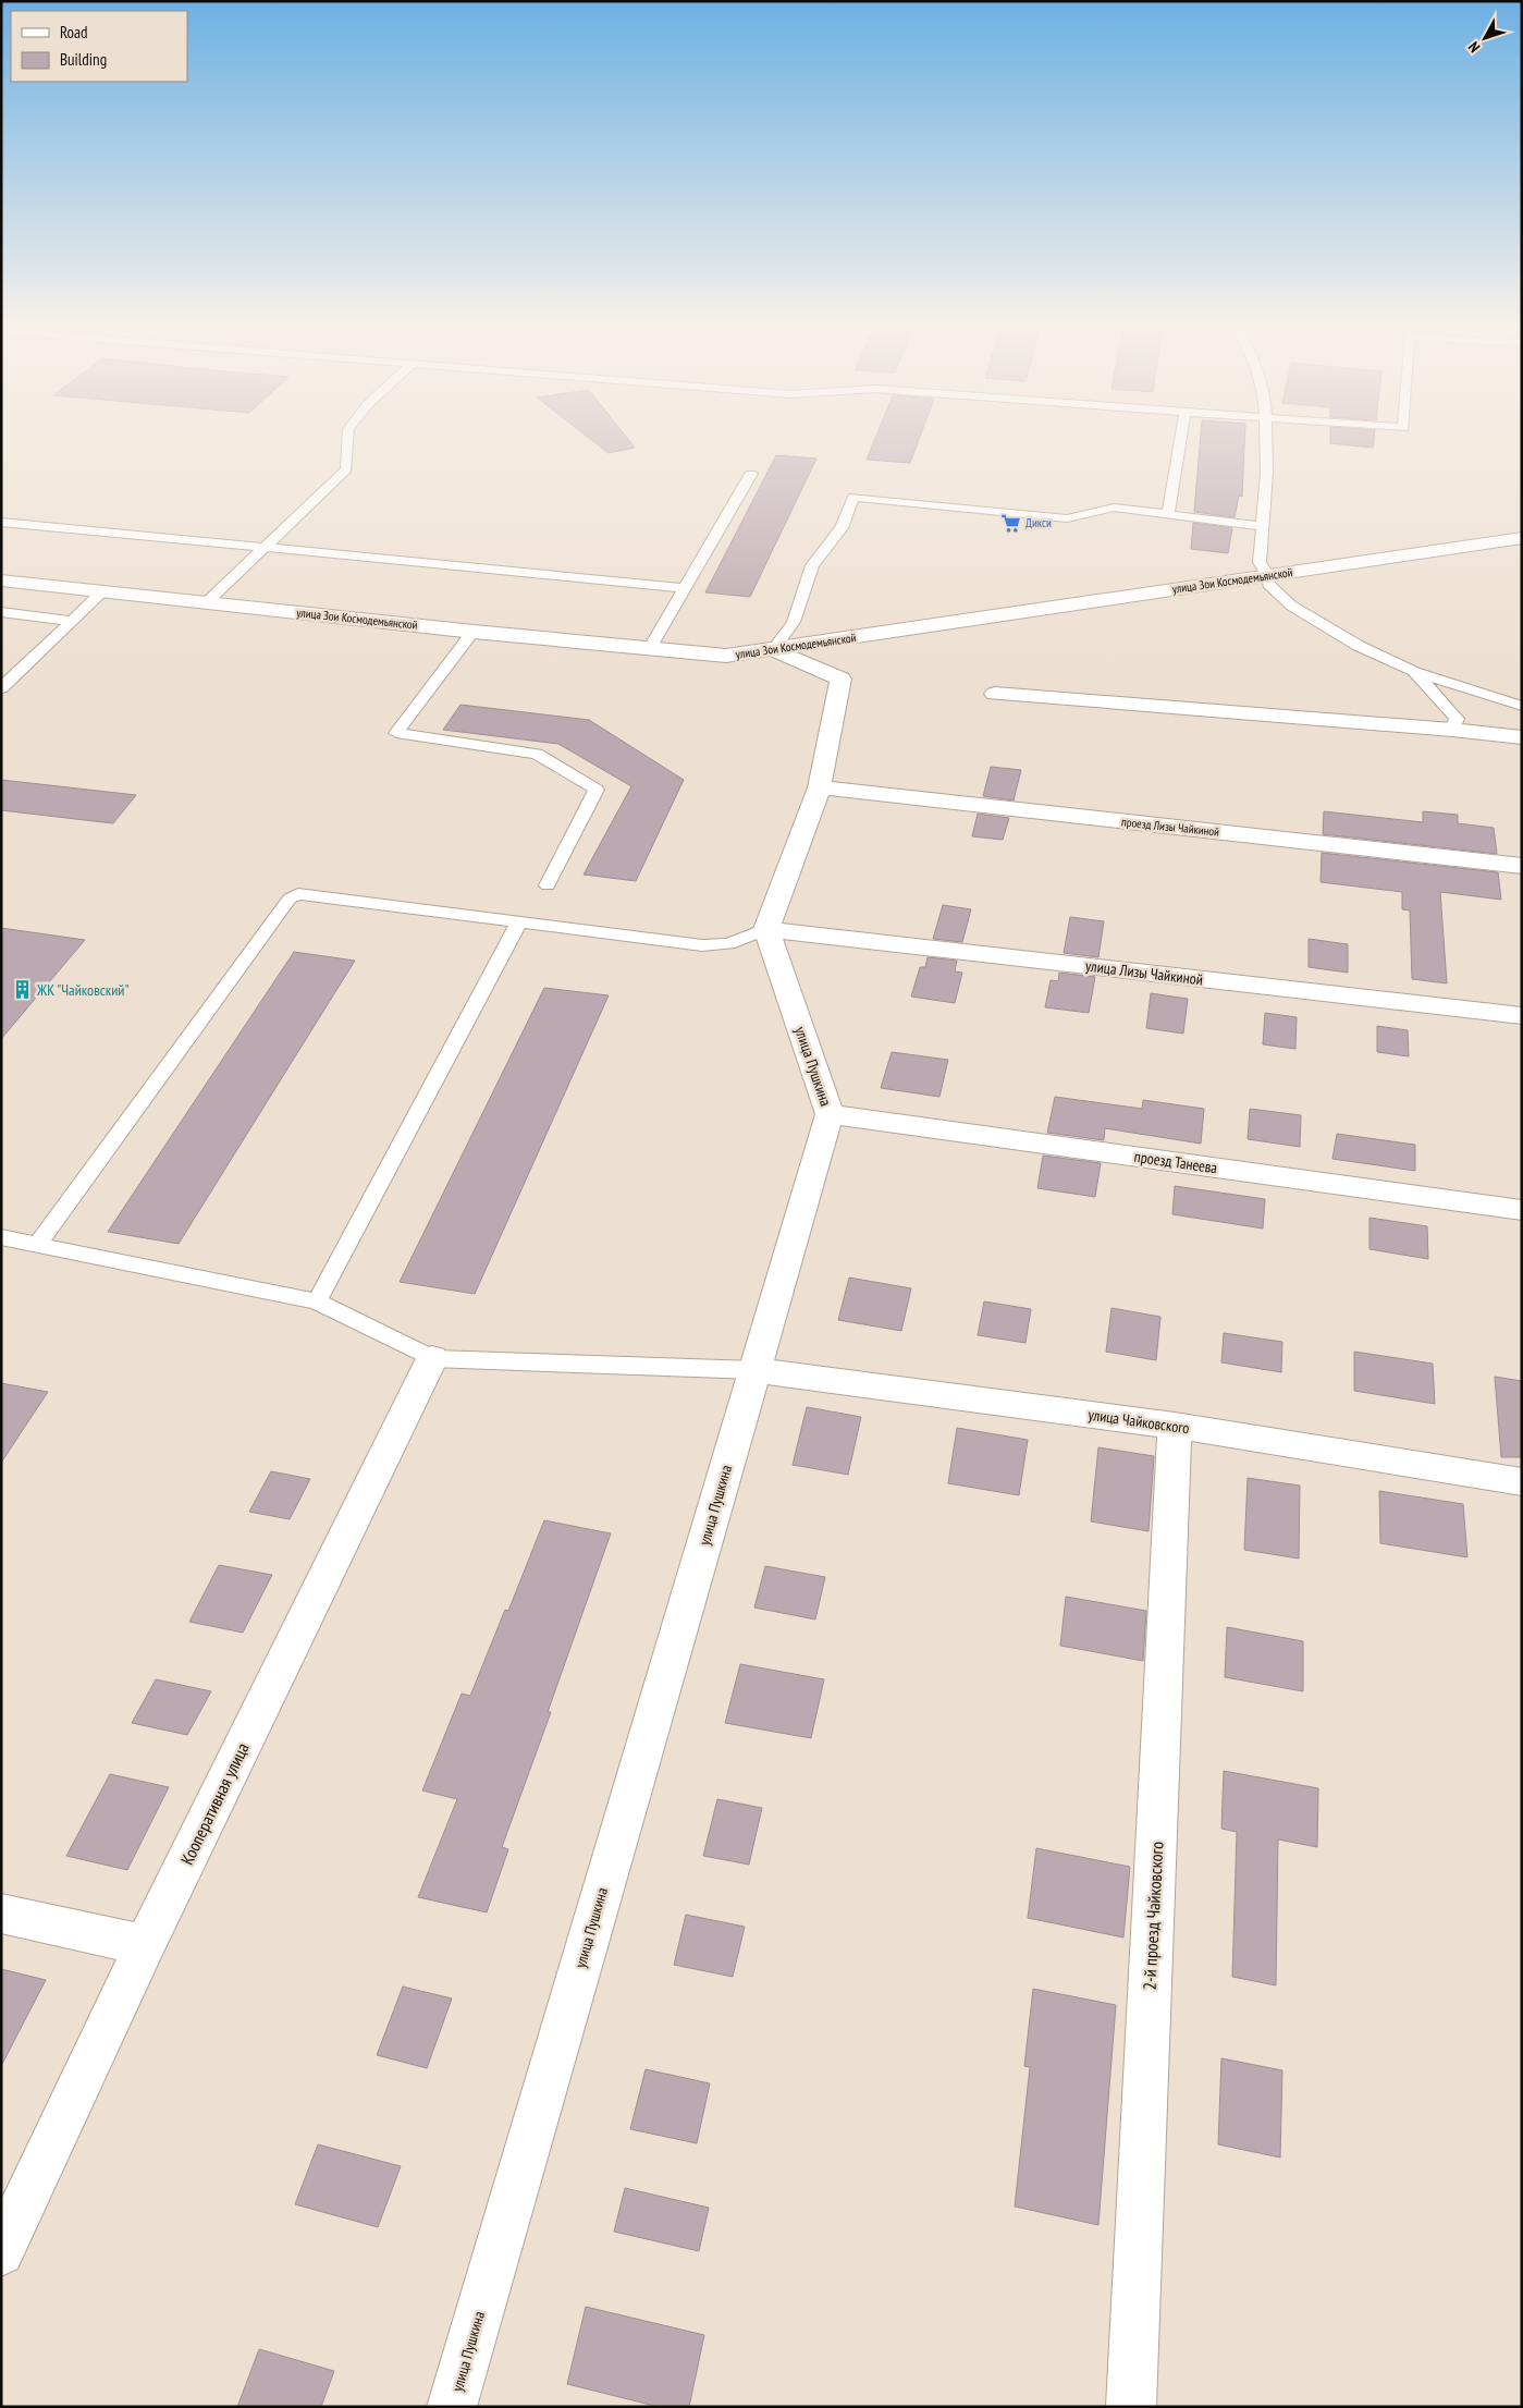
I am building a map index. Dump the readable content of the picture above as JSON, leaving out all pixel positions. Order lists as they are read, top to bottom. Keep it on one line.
{"streets":{"street":["улица Зои Космодемьянской","проезд Лизы Чайкиной","улица Лизы Чайкиной","улица Пушкина","проезд Танеева","улица Чайковского","Кооперативная улица","2-й проезд Чайковского"]},"crossings":[["улица Лизы Чайкиной","улица Пушкина"],["улица Пушкина","проезд Танеева"],["улица Пушкина","улица Чайковского"],["улица Чайковского","2-й проезд Чайковского"]],"places":{"supermarket":["Дикси"],"building":["ЖК \"Чайковский\""]},"legend":["Road","Building"],"north":"bottom left"}
